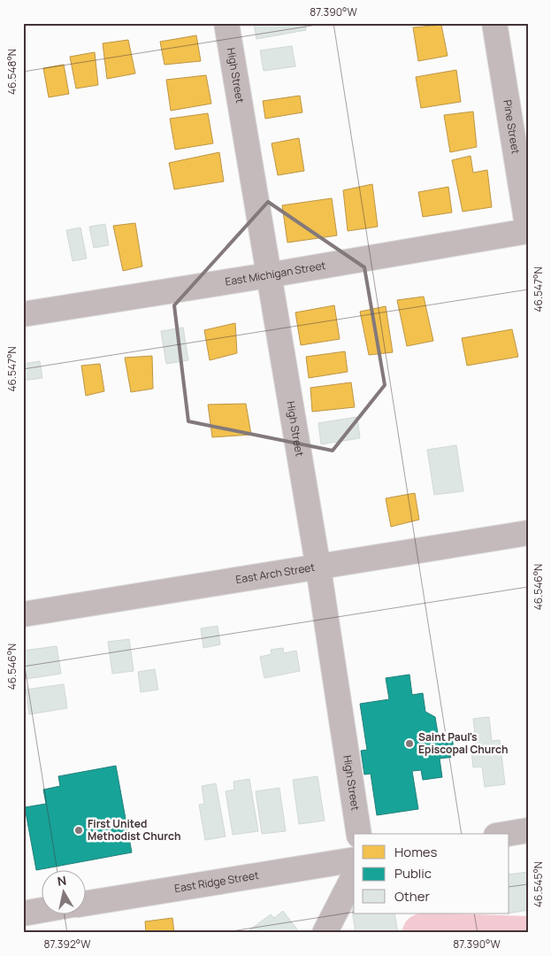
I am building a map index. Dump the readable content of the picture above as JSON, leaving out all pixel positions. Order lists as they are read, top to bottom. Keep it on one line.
{"streets":{"street":["High Street","Pine Street","East Michigan Street","East Arch Street","East Ridge Street"]},"crossings":[["High Street","East Michigan Street"],["High Street","East Arch Street"],["Pine Street","East Michigan Street"]],"places":["Saint Paul's Episcopal Church","First United Methodist Church"],"legend":["Homes","Public","Other"],"north":"top","coordinates":["87.390°W","46.548°N","46.547°N","46.546°N","46.545°N","87.392°W"]}
